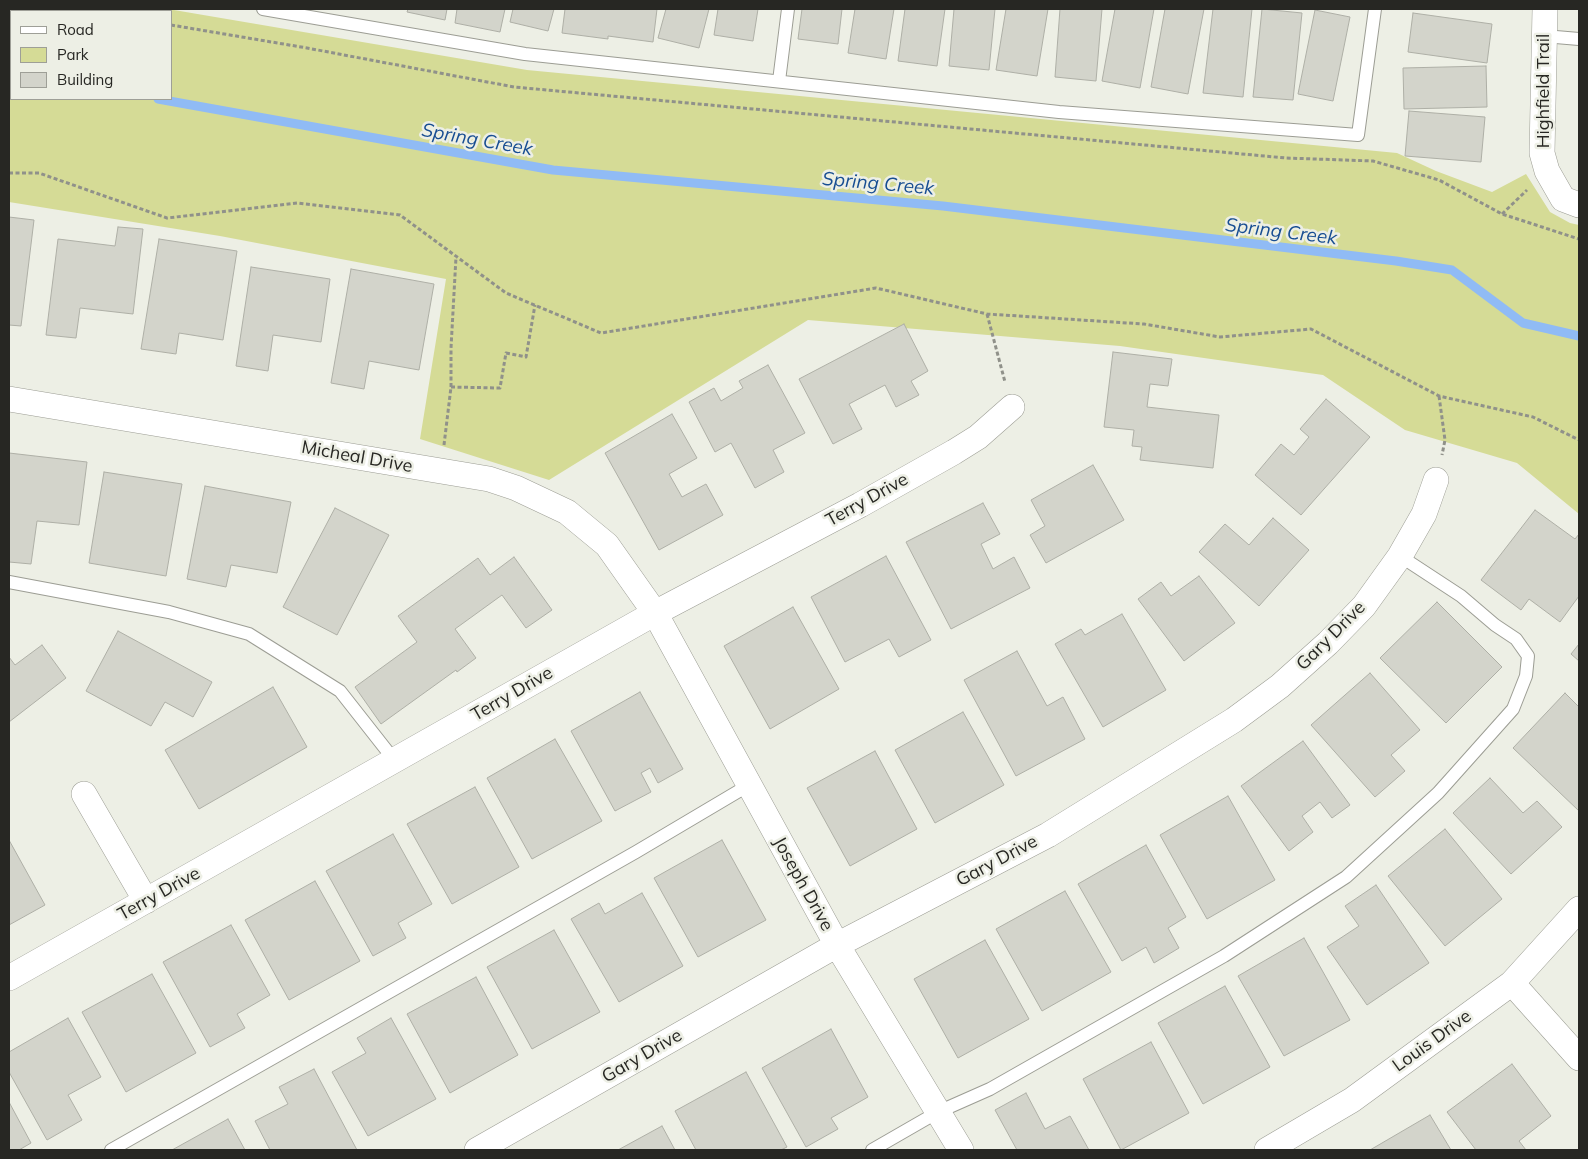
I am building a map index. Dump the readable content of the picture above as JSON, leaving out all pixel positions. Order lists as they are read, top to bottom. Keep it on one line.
{"streets":{"street":["Highfield Trail","Micheal Drive","Terry Drive","Gary Drive","Joseph Drive","Louis Drive"]},"crossings":[["Micheal Drive","Terry Drive"],["Micheal Drive","Joseph Drive"],["Terry Drive","Joseph Drive"],["Gary Drive","Joseph Drive"]],"water":["Spring Creek"],"legend":["Road","Park","Building"]}
